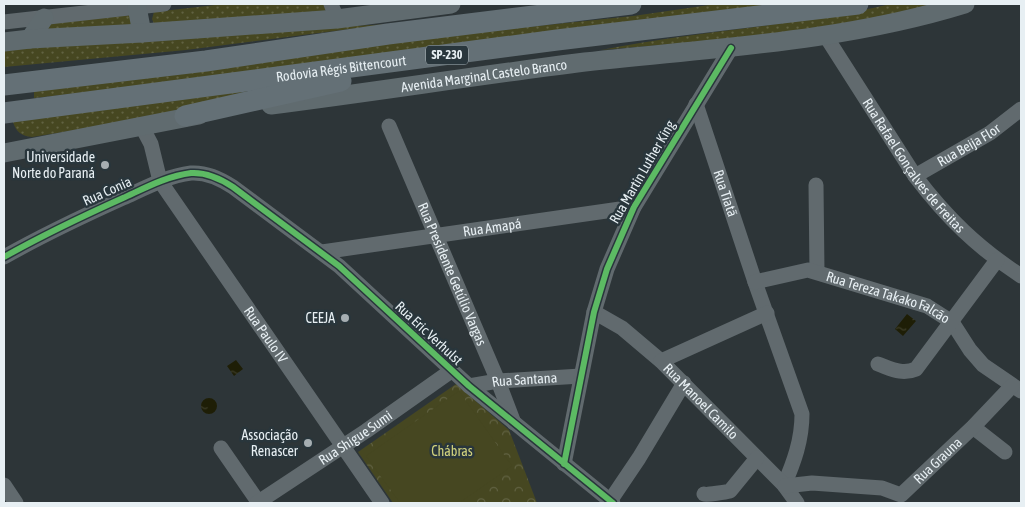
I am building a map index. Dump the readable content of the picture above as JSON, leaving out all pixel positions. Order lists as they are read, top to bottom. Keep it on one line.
{"streets":{"highway":["SP-230","Rodovia Régis Bittencourt"],"main road":["Avenida Marginal Castelo Branco"],"street":["Rua Beija Flor","Rua Rafael Gonçalves de Freitas","Rua Martin Luther King","Rua Conia","Rua Tiatã","Rua Amapá","Rua Presidente Getúlio Vargas","Rua Tereza Takako Falcão","Rua Eric Verhulst","Rua Paulo IV","Rua Santana","Rua Manoel Camilo","Rua Shigue Sumi","Rua Grauna"]},"crossings":[["Avenida Marginal Castelo Branco","Rua Rafael Gonçalves de Freitas"],["Avenida Marginal Castelo Branco","Rua Martin Luther King"],["Avenida Marginal Castelo Branco","Rua Paulo IV"],["Rua Beija Flor","Rua Rafael Gonçalves de Freitas"],["Rua Martin Luther King","Rua Tiatã"],["Rua Martin Luther King","Rua Amapá"],["Rua Martin Luther King","Rua Eric Verhulst"],["Rua Martin Luther King","Rua Santana"],["Rua Martin Luther King","Rua Manoel Camilo"],["Rua Conia","Rua Eric Verhulst"],["Rua Conia","Rua Paulo IV"],["Rua Tiatã","Rua Tereza Takako Falcão"],["Rua Amapá","Rua Presidente Getúlio Vargas"],["Rua Amapá","Rua Eric Verhulst"],["Rua Presidente Getúlio Vargas","Rua Eric Verhulst"],["Rua Presidente Getúlio Vargas","Rua Santana"],["Rua Tereza Takako Falcão","Rua Grauna"],["Rua Eric Verhulst","Rua Santana"],["Rua Eric Verhulst","Rua Shigue Sumi"],["Rua Paulo IV","Rua Shigue Sumi"],["Rua Manoel Camilo","Rua Grauna"]],"parks":["Chábras"],"places":["Universidade Norte do Paraná","CEEJA","Associação Renascer"]}
